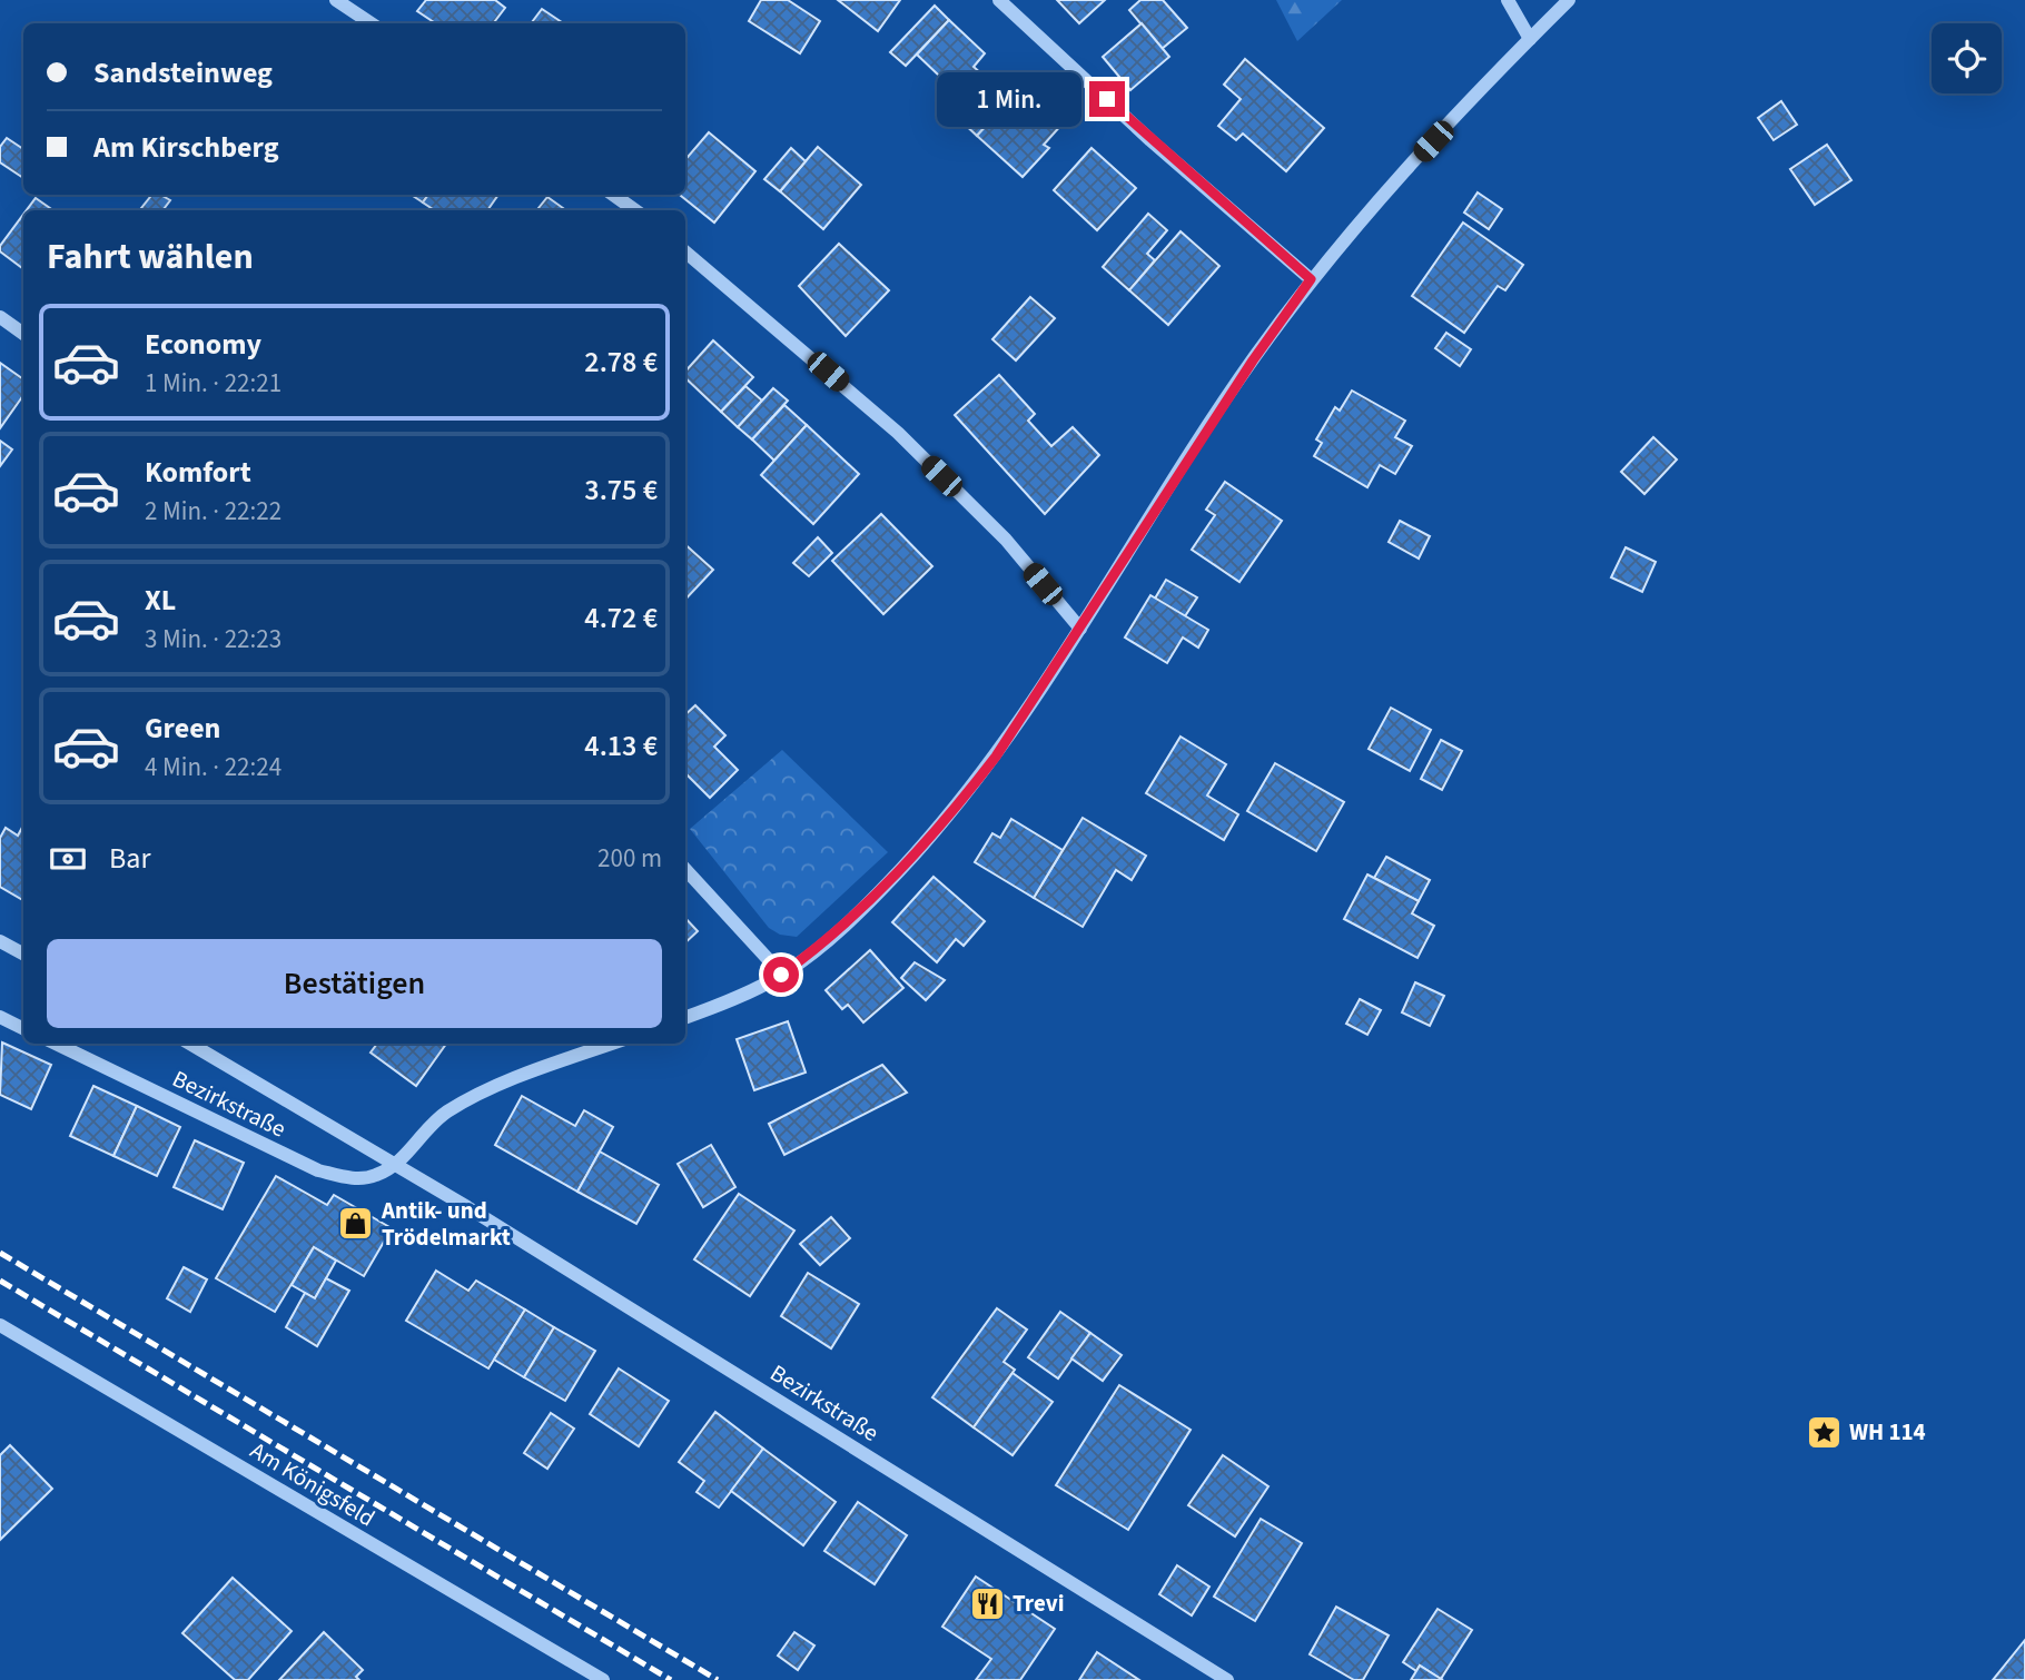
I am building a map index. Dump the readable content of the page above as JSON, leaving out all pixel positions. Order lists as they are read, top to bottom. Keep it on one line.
{"streets":{"street":["Bezirkstraße","Am Königsfeld"]},"places":{"shop":["Antik- und Trödelmarkt"],"place":["WH 114"],"restaurant":["Trevi"]},"page":{"banner":["Sandsteinweg","Am Kirschberg"],"bubble":"1 Min.","heading":"Fahrt wählen","list":[{"name":"Economy","note":"1 Min. · 22:21","value":"2.78 €"},{"name":"Komfort","note":"2 Min. · 22:22","value":"3.75 €"},{"name":"XL","note":"3 Min. · 22:23","value":"4.72 €"},{"name":"Green","note":"4 Min. · 22:24","value":"4.13 €"}],"pay":["Bar","200 m"],"buttons":"Bestätigen"}}
